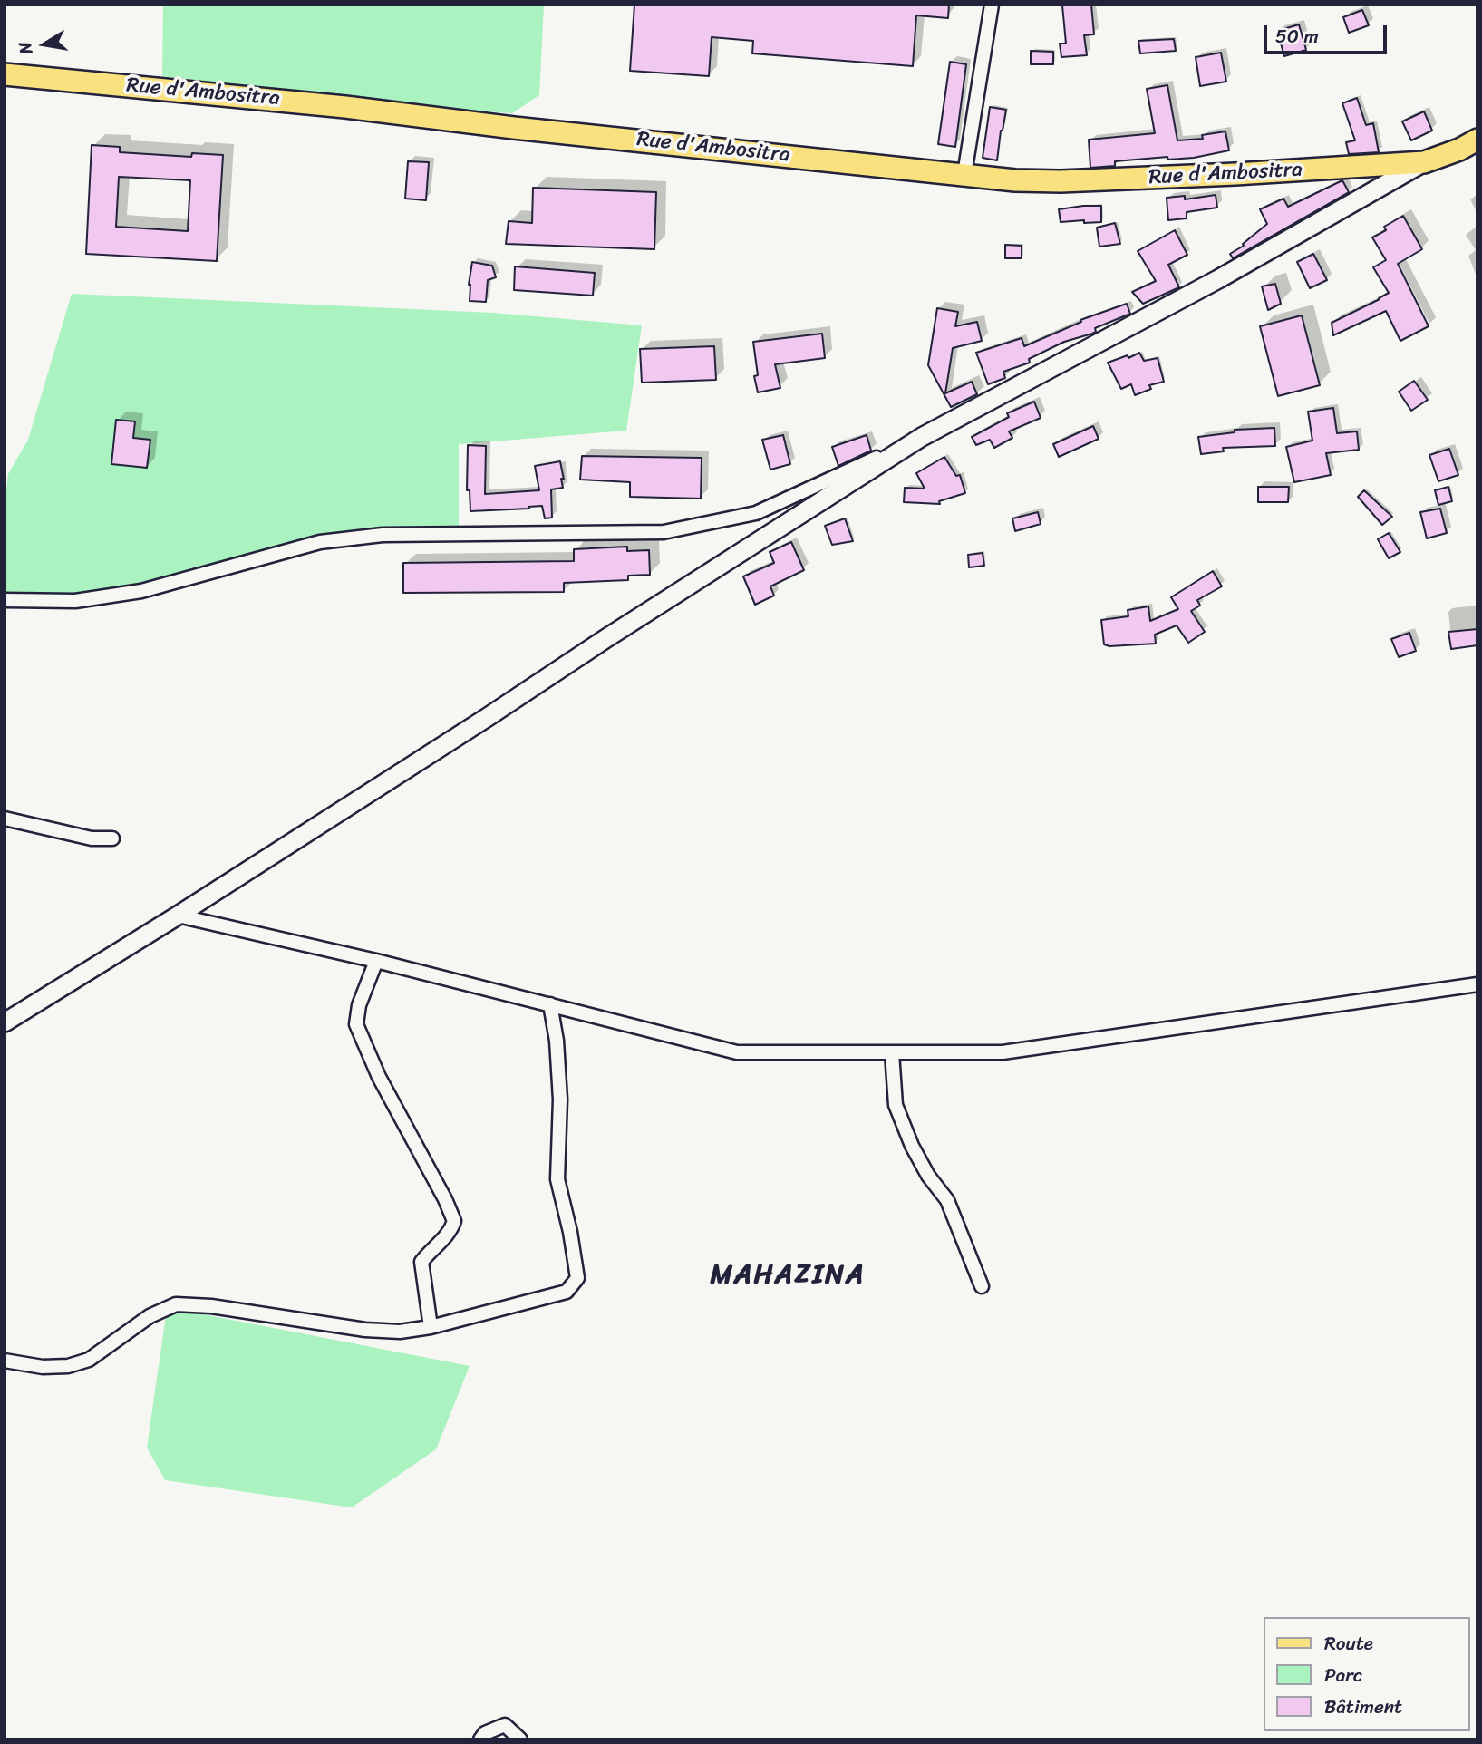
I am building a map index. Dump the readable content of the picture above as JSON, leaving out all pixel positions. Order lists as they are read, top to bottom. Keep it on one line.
{"streets":{"main road":["Rue d'Ambositra"]},"districts":["MAHAZINA"],"legend":["Route","Parc","Bâtiment"],"scale_bar":"50 m","north":"left"}
